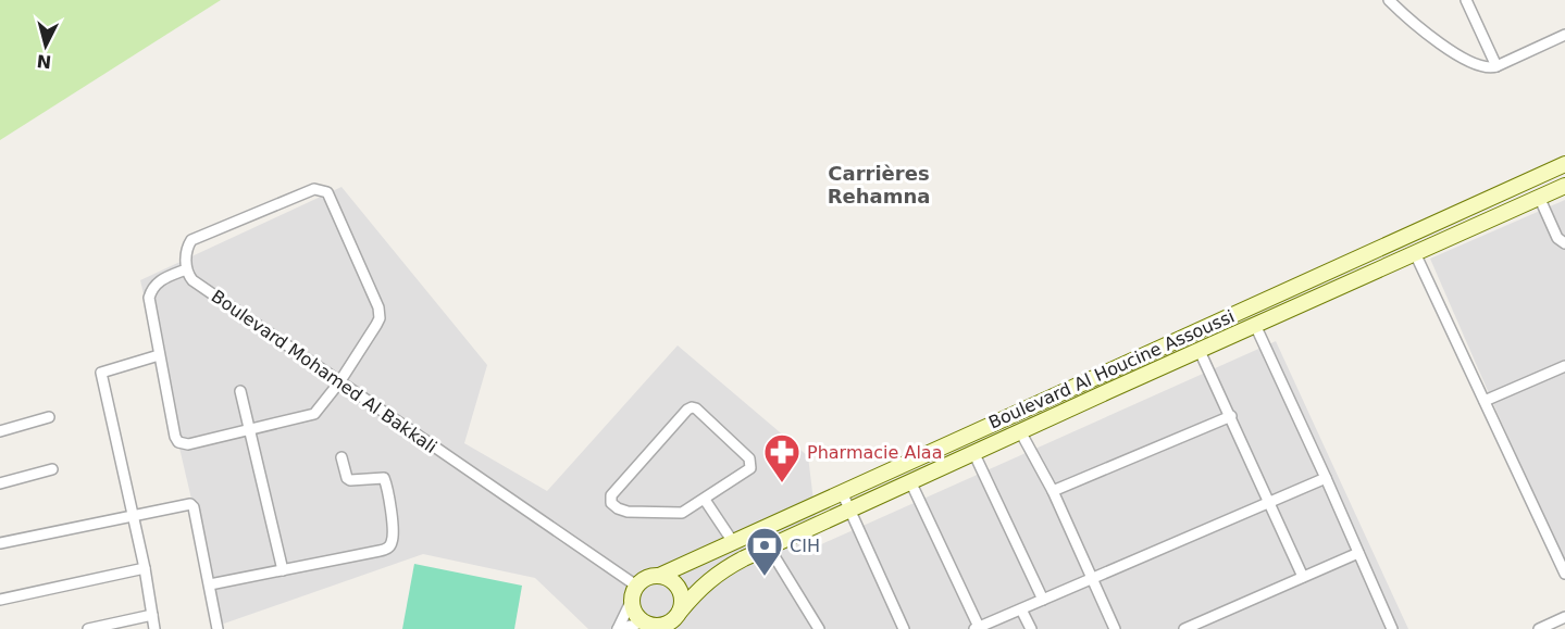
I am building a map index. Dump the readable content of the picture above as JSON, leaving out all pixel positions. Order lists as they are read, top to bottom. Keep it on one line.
{"streets":{"street":["Boulevard Al Houcine Assoussi","Boulevard Mohamed Al Bakkali"]},"crossings":[["Boulevard Al Houcine Assoussi","Boulevard Mohamed Al Bakkali"]],"districts":["Carrières Rehamna"],"places":{"pharmacy":["Pharmacie Alaa"],"bank":["CIH"]},"north":"bottom"}
